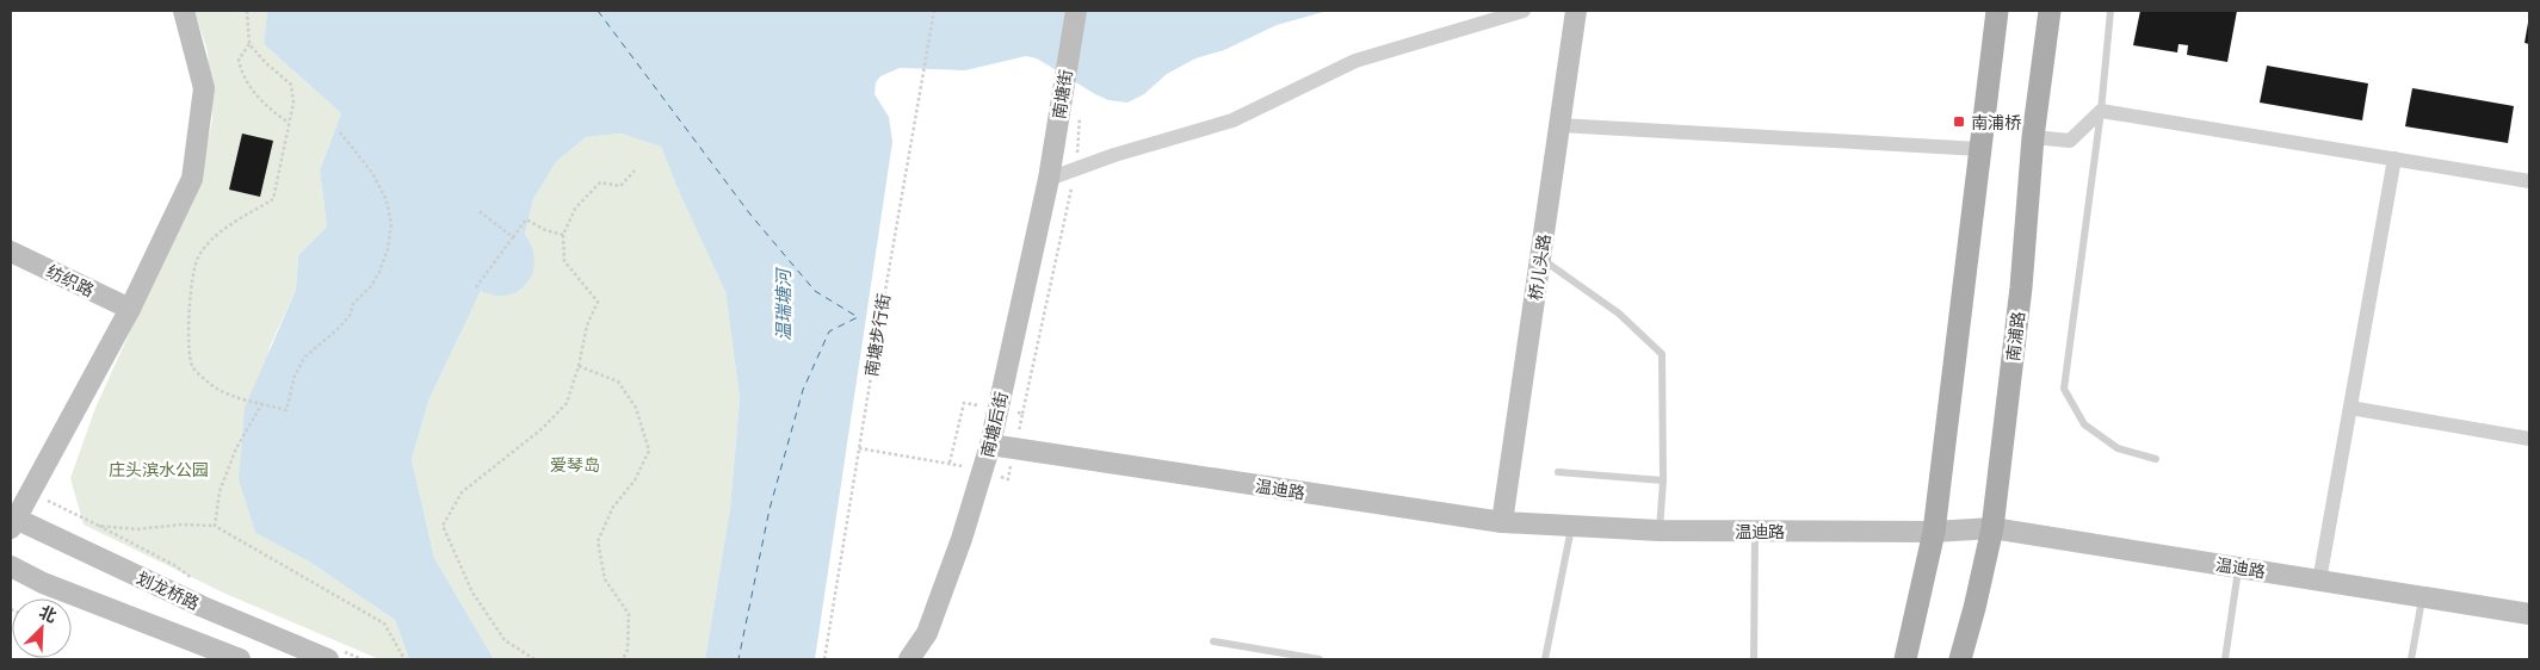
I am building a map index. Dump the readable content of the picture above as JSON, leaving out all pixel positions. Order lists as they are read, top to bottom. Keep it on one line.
{"streets":{"main road":["南浦路"],"street":["南塘街","桥儿头路","纺织路","南塘后街","温迪路","划龙桥路"],"path":["南塘步行街"]},"crossings":[["南塘街","南塘后街"],["桥儿头路","温迪路"],["南浦路","温迪路"],["南塘后街","温迪路"]],"water":["温瑞塘河"],"parks":["爱琴岛","庄头滨水公园"],"places":{"transit":["南浦桥"]},"north":"top right"}
